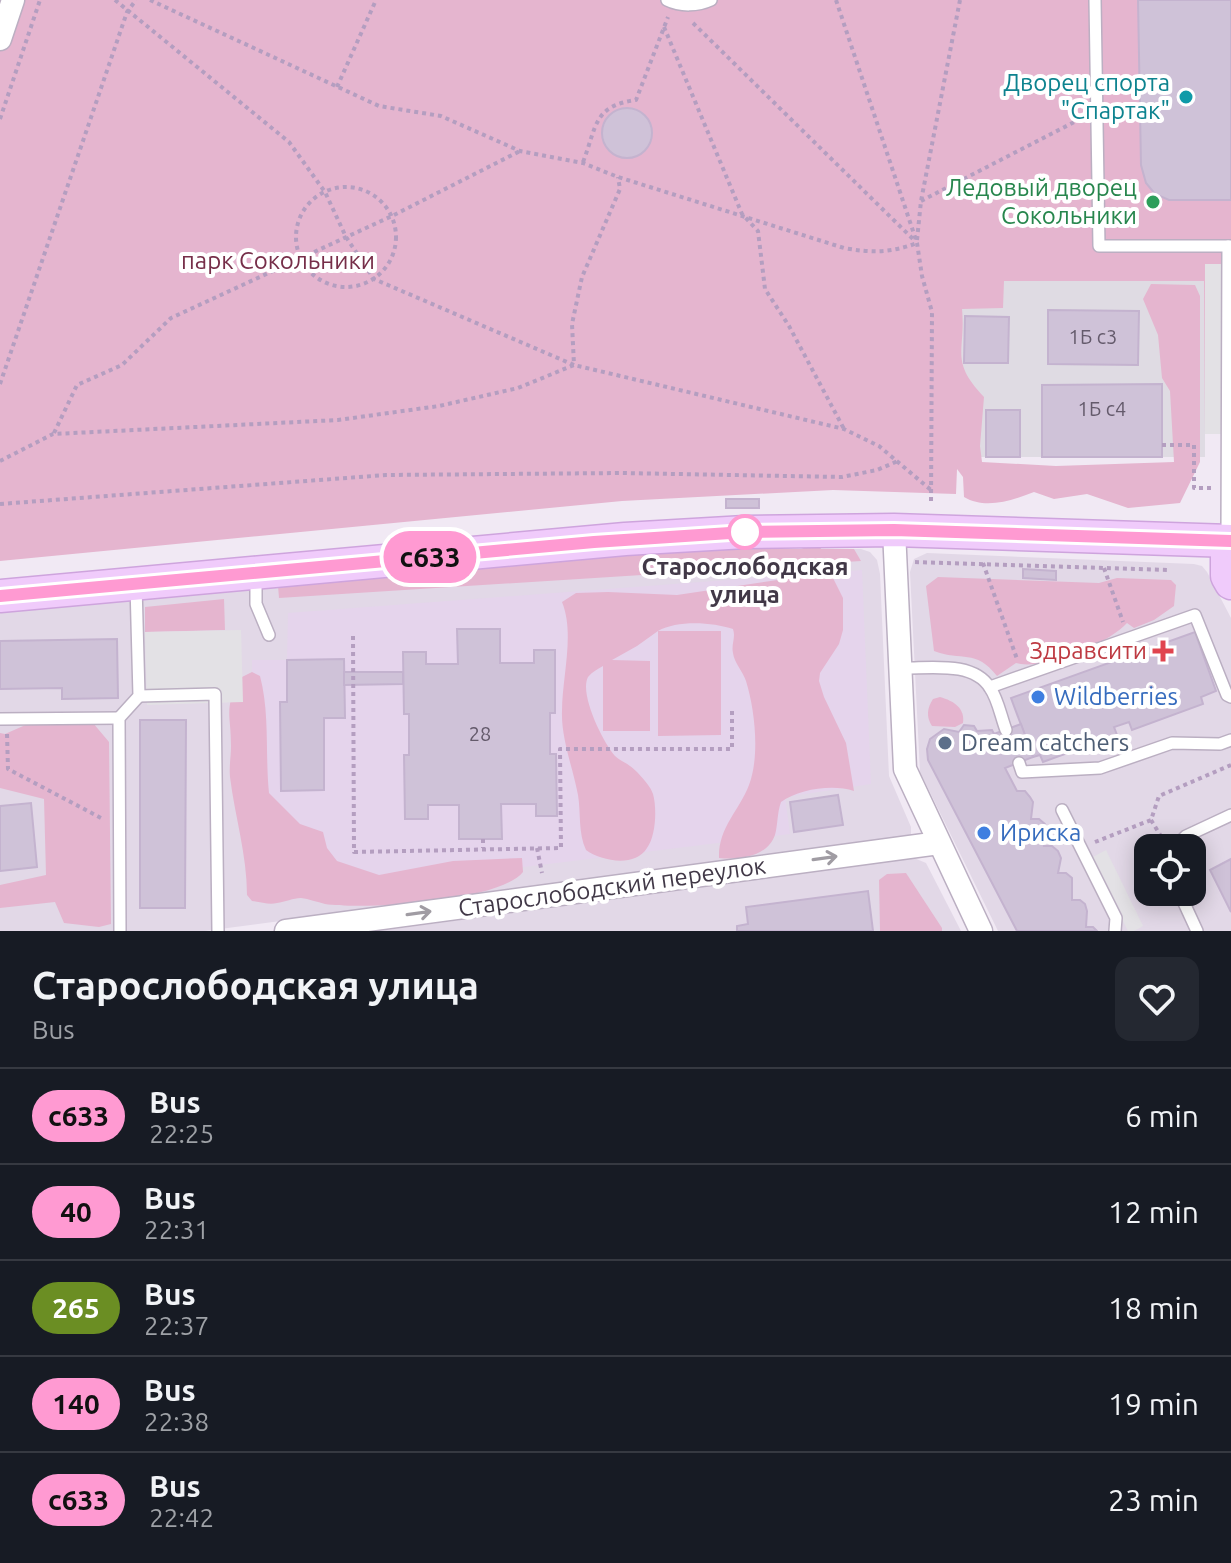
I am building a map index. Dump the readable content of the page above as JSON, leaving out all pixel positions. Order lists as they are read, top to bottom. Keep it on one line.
{"streets":{"street":["Старослободский переулок"]},"one_way":["Старослободский переулок"],"parks":["парк Сокольники"],"places":{"other":["Дворец спорта \"Спартак\"","Ледовый дворец Сокольники","Старослободская улица","Wildberries","Dream catchers","Ириска"],"health":["Здравсити"]},"lines":["bus line с633"],"house_numbers":["1Б с3","1Б с4","28"],"page":{"on_map":"с633","heading":["Старослободская улица","Bus"],"list":[{"mark":"с633","name":"Bus","note":"22:25","value":"6 min"},{"mark":"40","name":"Bus","note":"22:31","value":"12 min"},{"mark":"265","name":"Bus","note":"22:37","value":"18 min"},{"mark":"140","name":"Bus","note":"22:38","value":"19 min"},{"mark":"с633","name":"Bus","note":"22:42","value":"23 min"}]}}
